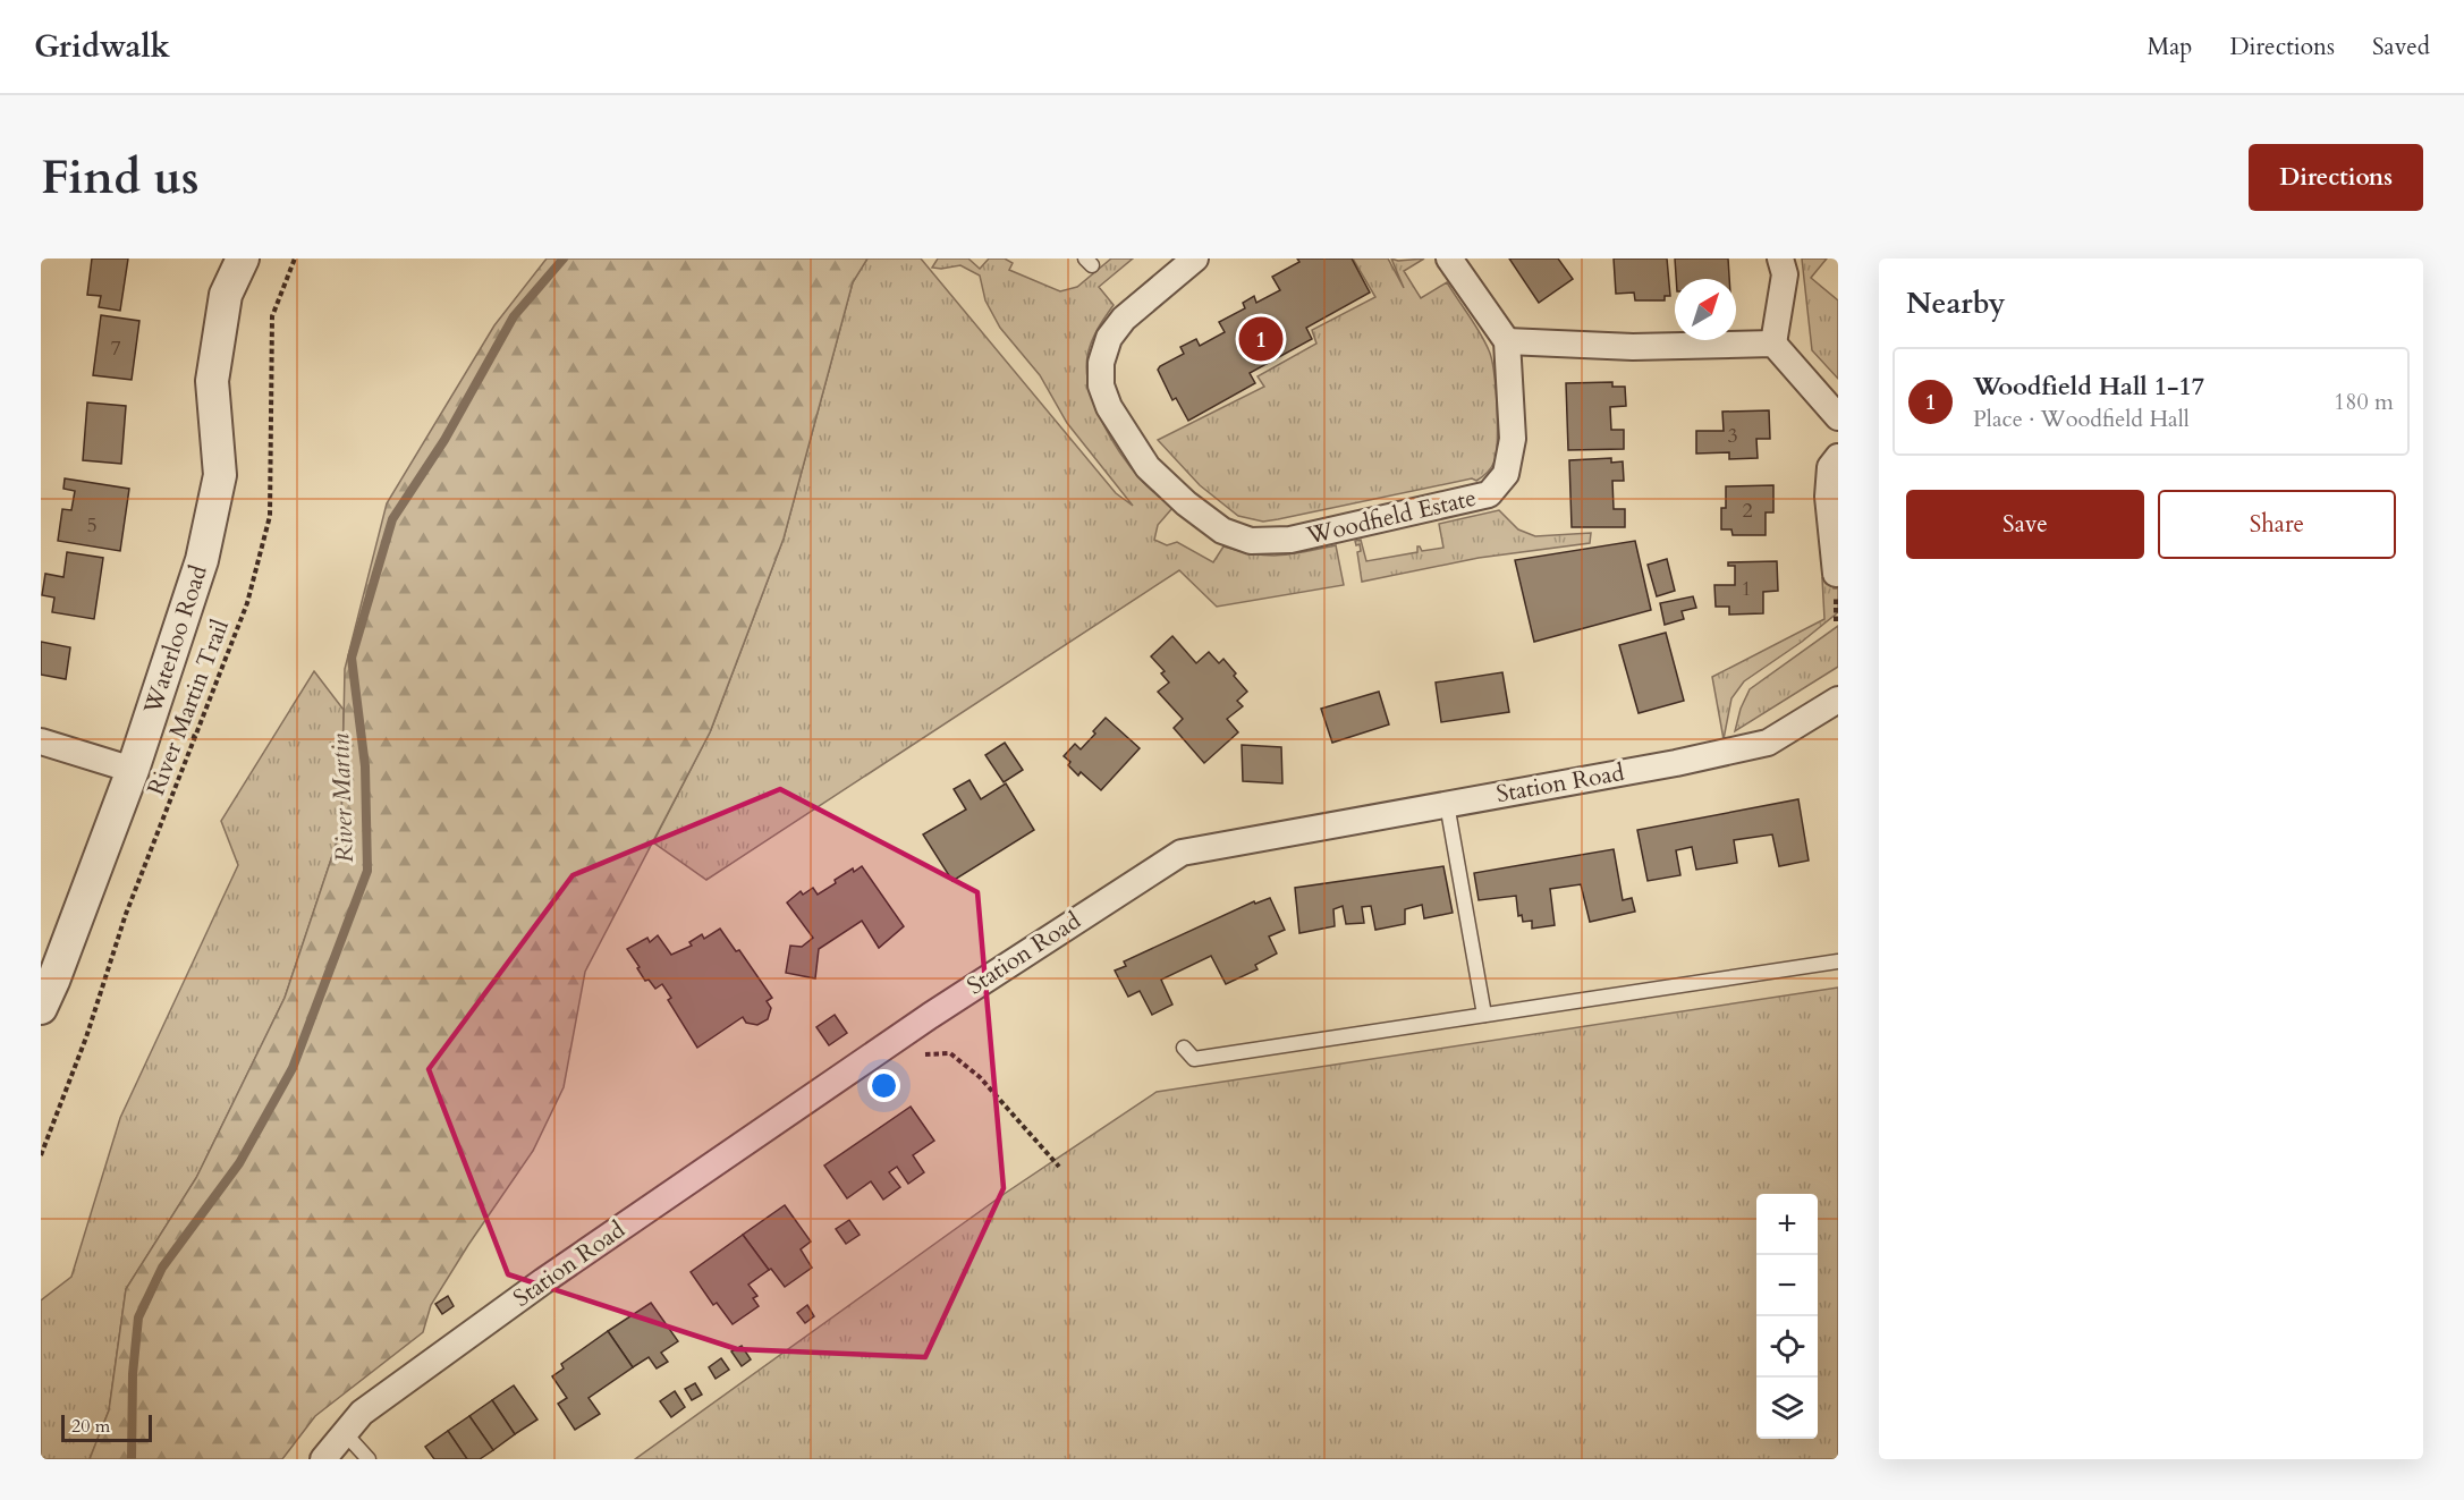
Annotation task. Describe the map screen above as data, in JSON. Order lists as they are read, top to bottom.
{
  "streets": {
    "street": ["Woodfield Estate", "Waterloo Road", "Station Road"],
    "path": ["River Martin Trail"]
  },
  "water": ["River Martin"],
  "house_numbers": [
    "7",
    "3",
    "2",
    "5",
    "1"
  ],
  "scale_bar": "20 m",
  "north": "top right",
  "page": {
    "header": "Gridwalk",
    "nav": ["Map", "Directions", "Saved"],
    "buttons": [
      "Directions",
      ["Save", "Share"]
    ],
    "title": "Find us",
    "heading": "Nearby",
    "pins": "1",
    "list": [
      {
        "mark": "1",
        "name": "Woodfield Hall 1-17",
        "note": "Place · Woodfield Hall",
        "value": "180 m"
      }
    ],
    "map_buttons": ["+", "−"],
    "scale": "20 m"
  }
}
